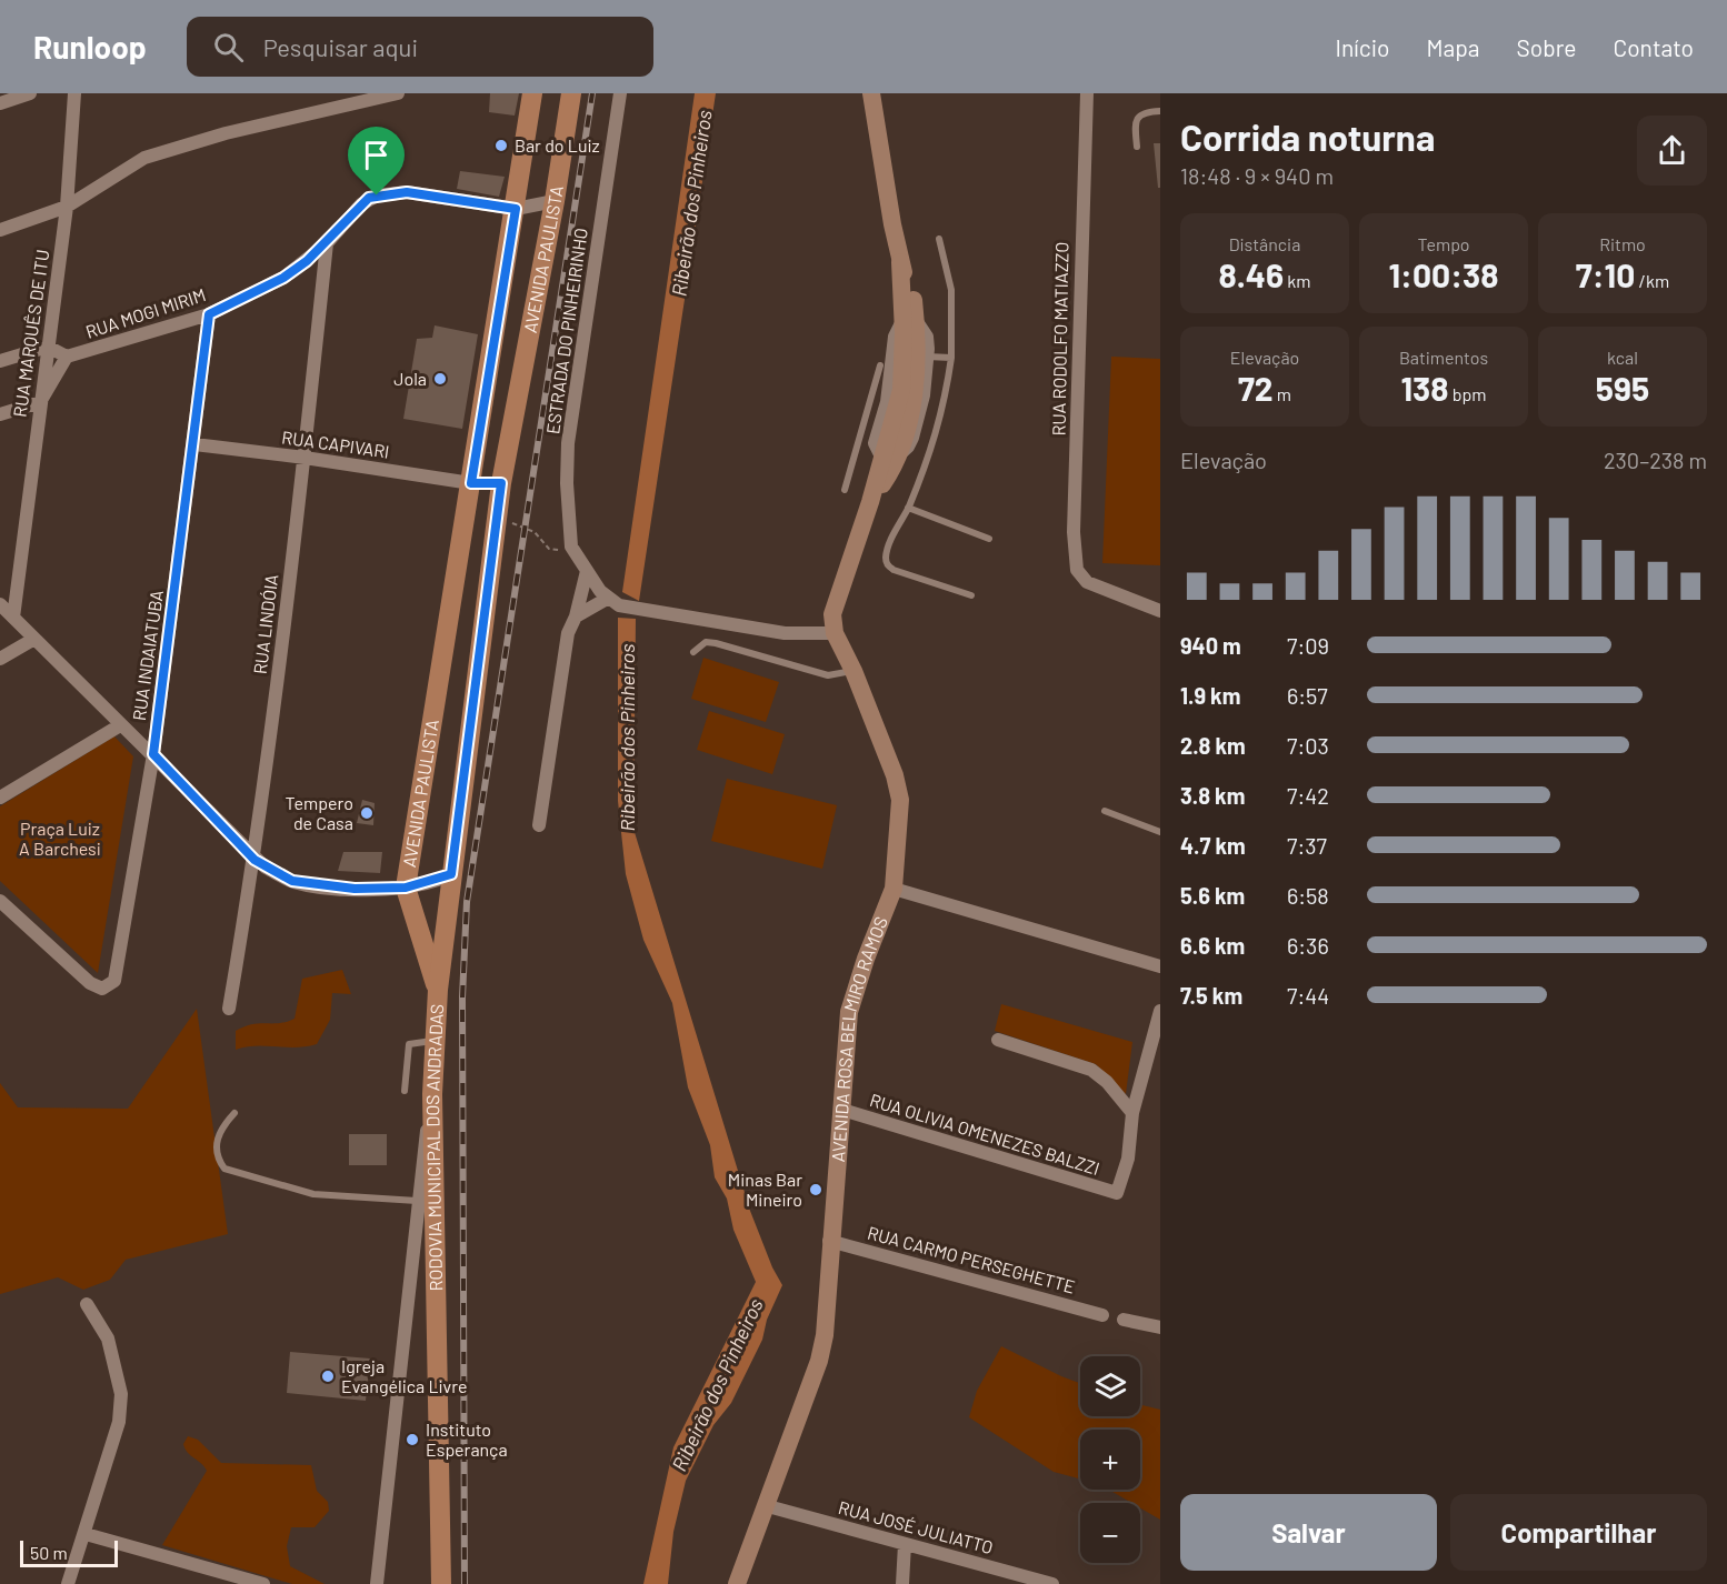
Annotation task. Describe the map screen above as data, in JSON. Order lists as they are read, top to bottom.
{
  "streets": {
    "main road": ["AVENIDA PAULISTA", "AVENIDA ROSA BELMIRO RAMOS", "RODOVIA MUNICIPAL DOS ANDRADAS"],
    "street": [
      "RUA MOGI MIRIM",
      "ESTRADA DO PINHEIRINHO",
      "RUA MARQUÊS DE ITU",
      "RUA RODOLFO MATIAZZO",
      "RUA CAPIVARI",
      "RUA LINDÓIA",
      "RUA INDAIATUBA",
      "RUA OLIVIA OMENEZES BALZZI",
      "RUA CARMO PERSEGHETTE",
      "RUA JOSÉ JULIATTO"
    ]
  },
  "crossings": [
    ["AVENIDA PAULISTA", "RUA MOGI MIRIM"],
    ["AVENIDA PAULISTA", "RUA CAPIVARI"],
    ["AVENIDA PAULISTA", "RODOVIA MUNICIPAL DOS ANDRADAS"],
    ["RUA MOGI MIRIM", "RUA MARQUÊS DE ITU"],
    ["RUA MOGI MIRIM", "RUA LINDÓIA"],
    ["RUA MOGI MIRIM", "RUA INDAIATUBA"],
    ["RUA CAPIVARI", "RUA LINDÓIA"],
    ["RUA CAPIVARI", "RUA INDAIATUBA"],
    ["AVENIDA ROSA BELMIRO RAMOS", "RUA OLIVIA OMENEZES BALZZI"],
    ["AVENIDA ROSA BELMIRO RAMOS", "RUA CARMO PERSEGHETTE"],
    ["AVENIDA ROSA BELMIRO RAMOS", "RUA JOSÉ JULIATTO"]
  ],
  "water": ["Ribeirão dos Pinheiros"],
  "parks": ["Praça Luiz A Barchesi"],
  "places": [
    "Bar do Luiz",
    "Jola",
    "Tempero de Casa",
    "Minas Bar Mineiro",
    "Igreja Evangélica Livre",
    "Instituto Esperança"
  ],
  "scale_bar": "50 m",
  "page": {
    "header": "Runloop",
    "search": "Pesquisar aqui",
    "nav": [
      "Início",
      "Mapa",
      "Sobre",
      "Contato"
    ],
    "heading": ["Corrida noturna", "18:48 · 9 × 940 m"],
    "stats": [
      ["Distância", "8.46 km"],
      ["Tempo", "1:00:38"],
      ["Ritmo", "7:10 /km"],
      ["Elevação", "72 m"],
      ["Batimentos", "138 bpm"],
      ["kcal", "595"]
    ],
    "chart": ["Elevação", "230–238 m"],
    "list": [
      {
        "name": "940 m",
        "note": "7:09"
      },
      {
        "name": "1.9 km",
        "note": "6:57"
      },
      {
        "name": "2.8 km",
        "note": "7:03"
      },
      {
        "name": "3.8 km",
        "note": "7:42"
      },
      {
        "name": "4.7 km",
        "note": "7:37"
      },
      {
        "name": "5.6 km",
        "note": "6:58"
      },
      {
        "name": "6.6 km",
        "note": "6:36"
      },
      {
        "name": "7.5 km",
        "note": "7:44"
      }
    ],
    "map_buttons": ["+", "−"],
    "buttons": ["Salvar", "Compartilhar"],
    "scale": "50 m"
  }
}
